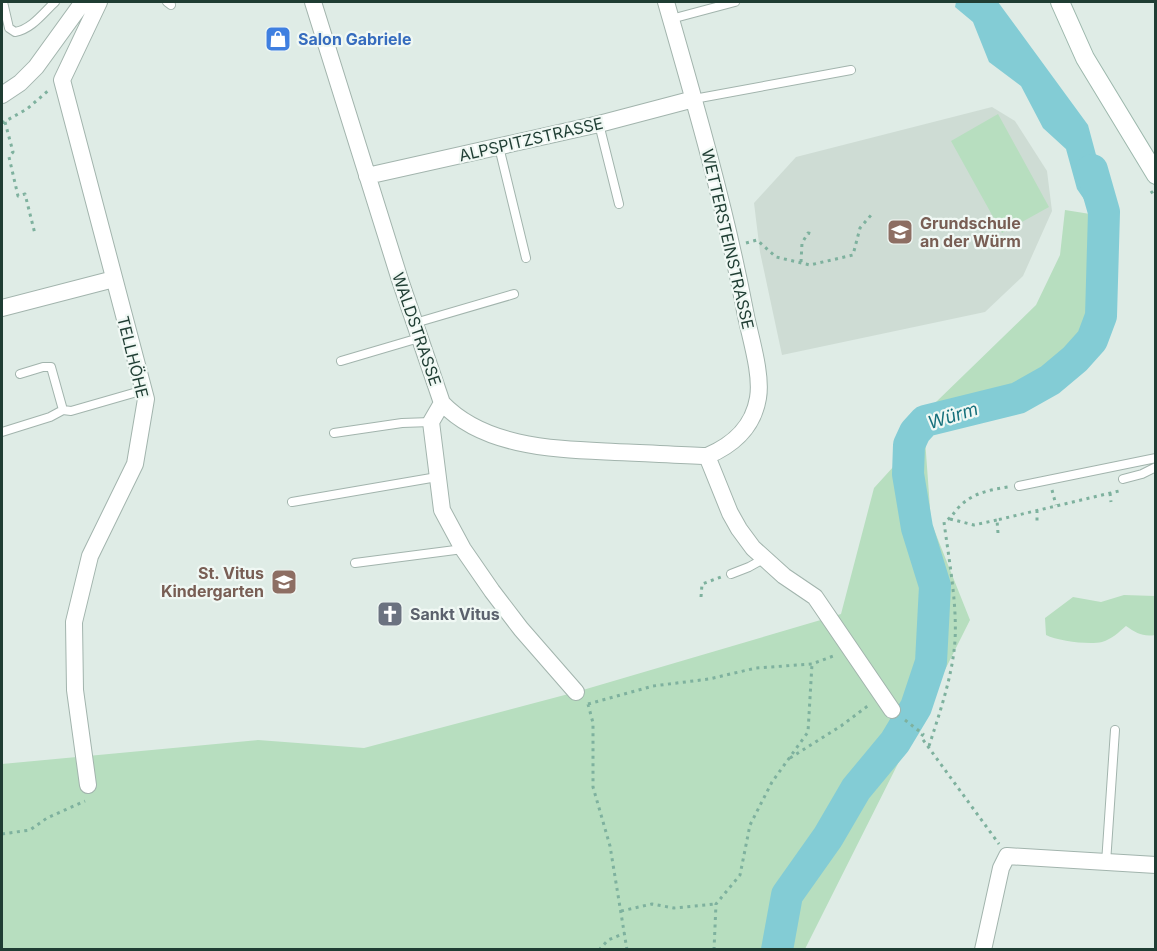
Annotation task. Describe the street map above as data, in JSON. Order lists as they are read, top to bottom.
{
  "streets": {
    "street": [
      "ALPSPITZSTRASSE",
      "WETTERSTEINSTRASSE",
      "WALDSTRASSE",
      "TELLHÖHE"
    ]
  },
  "crossings": [
    ["ALPSPITZSTRASSE", "WETTERSTEINSTRASSE"],
    ["ALPSPITZSTRASSE", "WALDSTRASSE"]
  ],
  "water": ["Würm"],
  "places": {
    "shop": ["Salon Gabriele"],
    "school or university": ["Grundschule an der Würm", "St. Vitus Kindergarten"],
    "church": ["Sankt Vitus"]
  }
}
